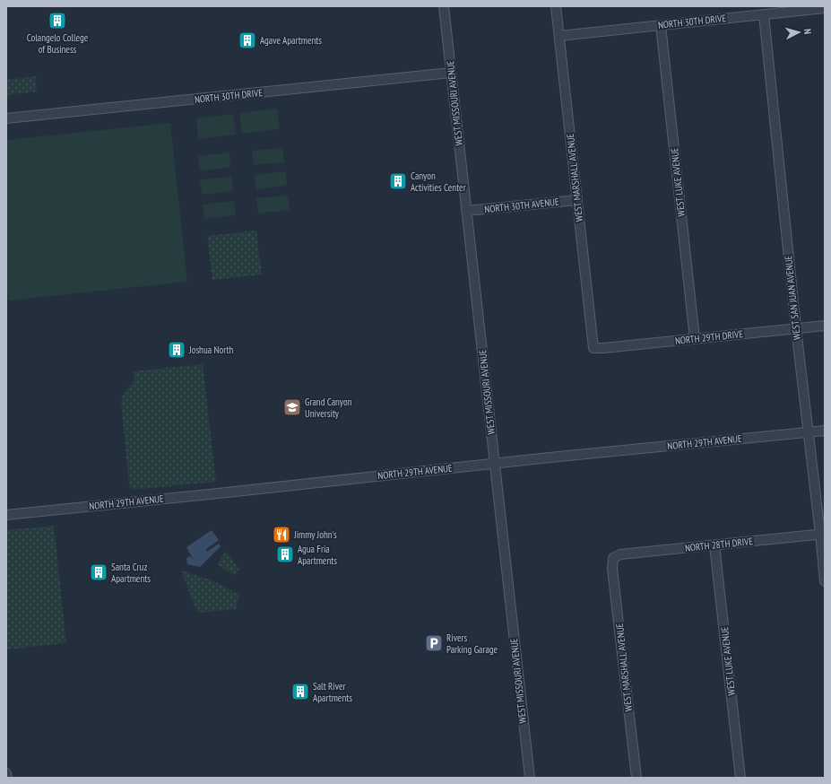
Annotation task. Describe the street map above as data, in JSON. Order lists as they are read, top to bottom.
{
  "streets": {
    "street": [
      "NORTH 30TH DRIVE",
      "WEST MISSOURI AVENUE",
      "WEST MARSHALL AVENUE",
      "WEST LUKE AVENUE",
      "NORTH 30TH AVENUE",
      "WEST SAN JUAN AVENUE",
      "NORTH 29TH DRIVE",
      "NORTH 29TH AVENUE",
      "NORTH 28TH DRIVE"
    ]
  },
  "crossings": [
    ["NORTH 30TH DRIVE", "WEST MISSOURI AVENUE"],
    ["NORTH 30TH DRIVE", "WEST MARSHALL AVENUE"],
    ["NORTH 30TH DRIVE", "WEST LUKE AVENUE"],
    ["NORTH 30TH DRIVE", "WEST SAN JUAN AVENUE"],
    ["WEST MISSOURI AVENUE", "NORTH 30TH AVENUE"],
    ["WEST MISSOURI AVENUE", "NORTH 29TH AVENUE"],
    ["WEST MARSHALL AVENUE", "NORTH 30TH AVENUE"],
    ["WEST MARSHALL AVENUE", "NORTH 29TH DRIVE"],
    ["WEST MARSHALL AVENUE", "NORTH 28TH DRIVE"],
    ["WEST LUKE AVENUE", "NORTH 29TH DRIVE"],
    ["WEST LUKE AVENUE", "NORTH 28TH DRIVE"],
    ["WEST SAN JUAN AVENUE", "NORTH 29TH DRIVE"],
    ["WEST SAN JUAN AVENUE", "NORTH 29TH AVENUE"],
    ["WEST SAN JUAN AVENUE", "NORTH 28TH DRIVE"]
  ],
  "places": {
    "building": [
      "Colangelo College of Business",
      "Agave Apartments",
      "Canyon Activities Center",
      "Joshua North",
      "Agua Fria Apartments",
      "Santa Cruz Apartments",
      "Salt River Apartments"
    ],
    "school or university": ["Grand Canyon University"],
    "restaurant": ["Jimmy John's"],
    "parking": ["Rivers Parking Garage"]
  },
  "north": "right"
}
